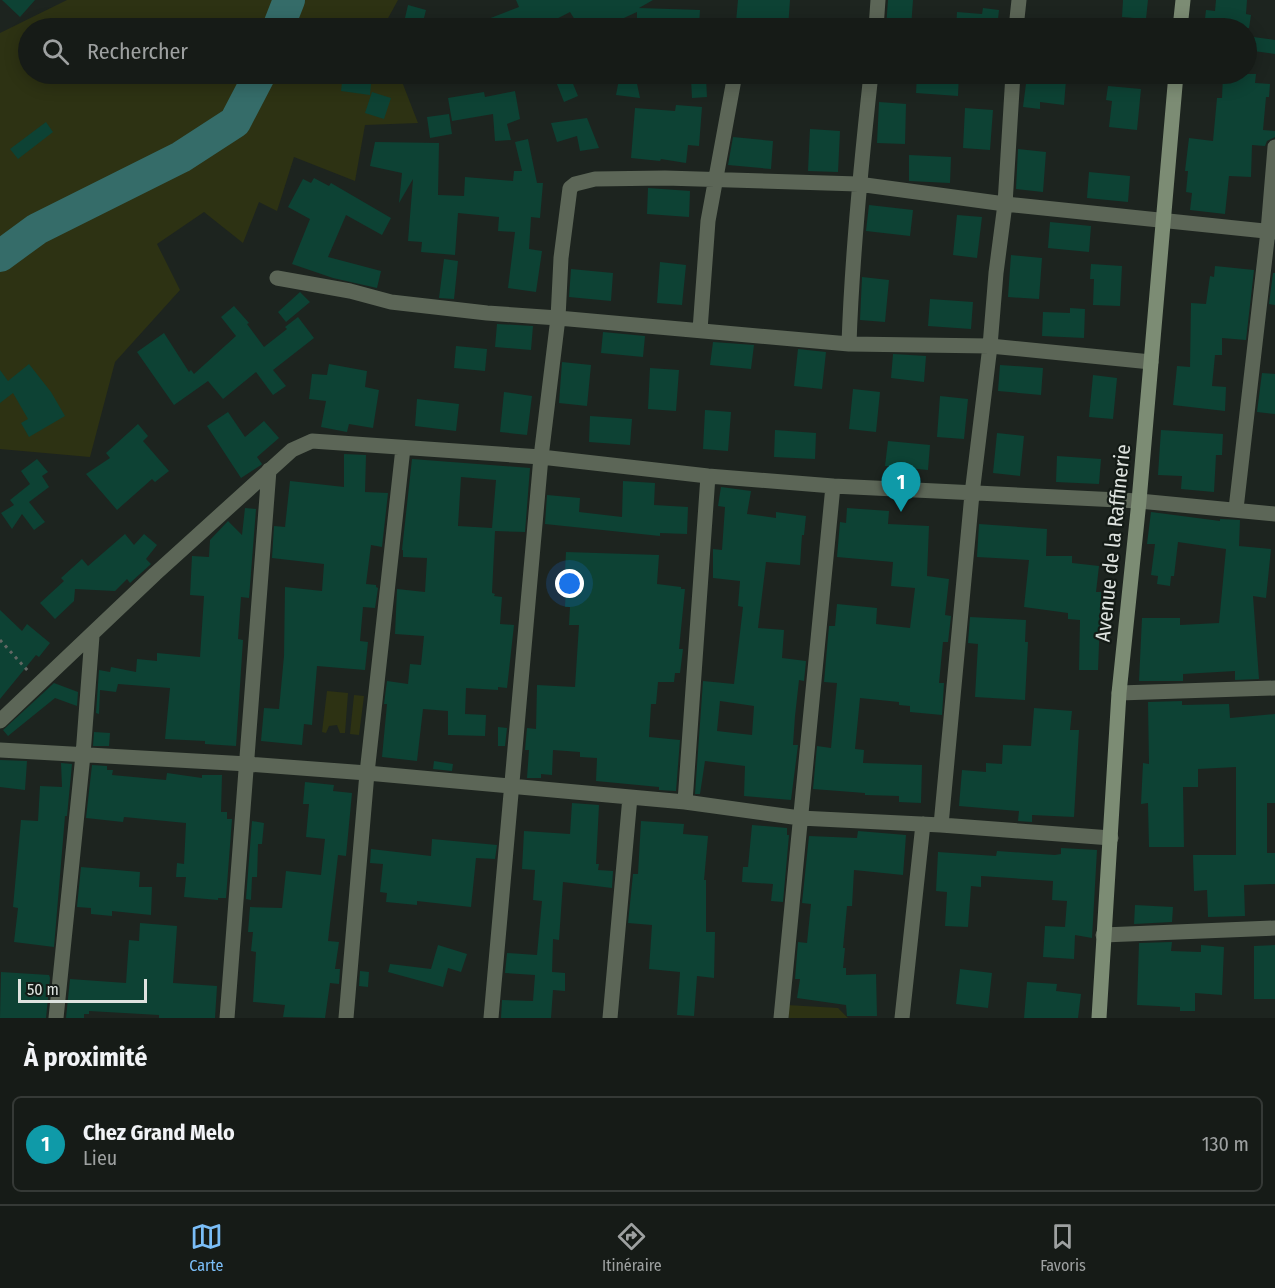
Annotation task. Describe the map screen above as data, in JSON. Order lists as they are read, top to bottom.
{
  "streets": {
    "street": ["Avenue de la Raffinerie"]
  },
  "scale_bar": "50 m",
  "page": {
    "search": "Rechercher",
    "pins": "1",
    "scale": "50 m",
    "heading": "À proximité",
    "list": [
      {
        "mark": "1",
        "name": "Chez Grand Melo",
        "note": "Lieu",
        "value": "130 m"
      }
    ],
    "nav": ["Carte", "Itinéraire", "Favoris"]
  }
}
